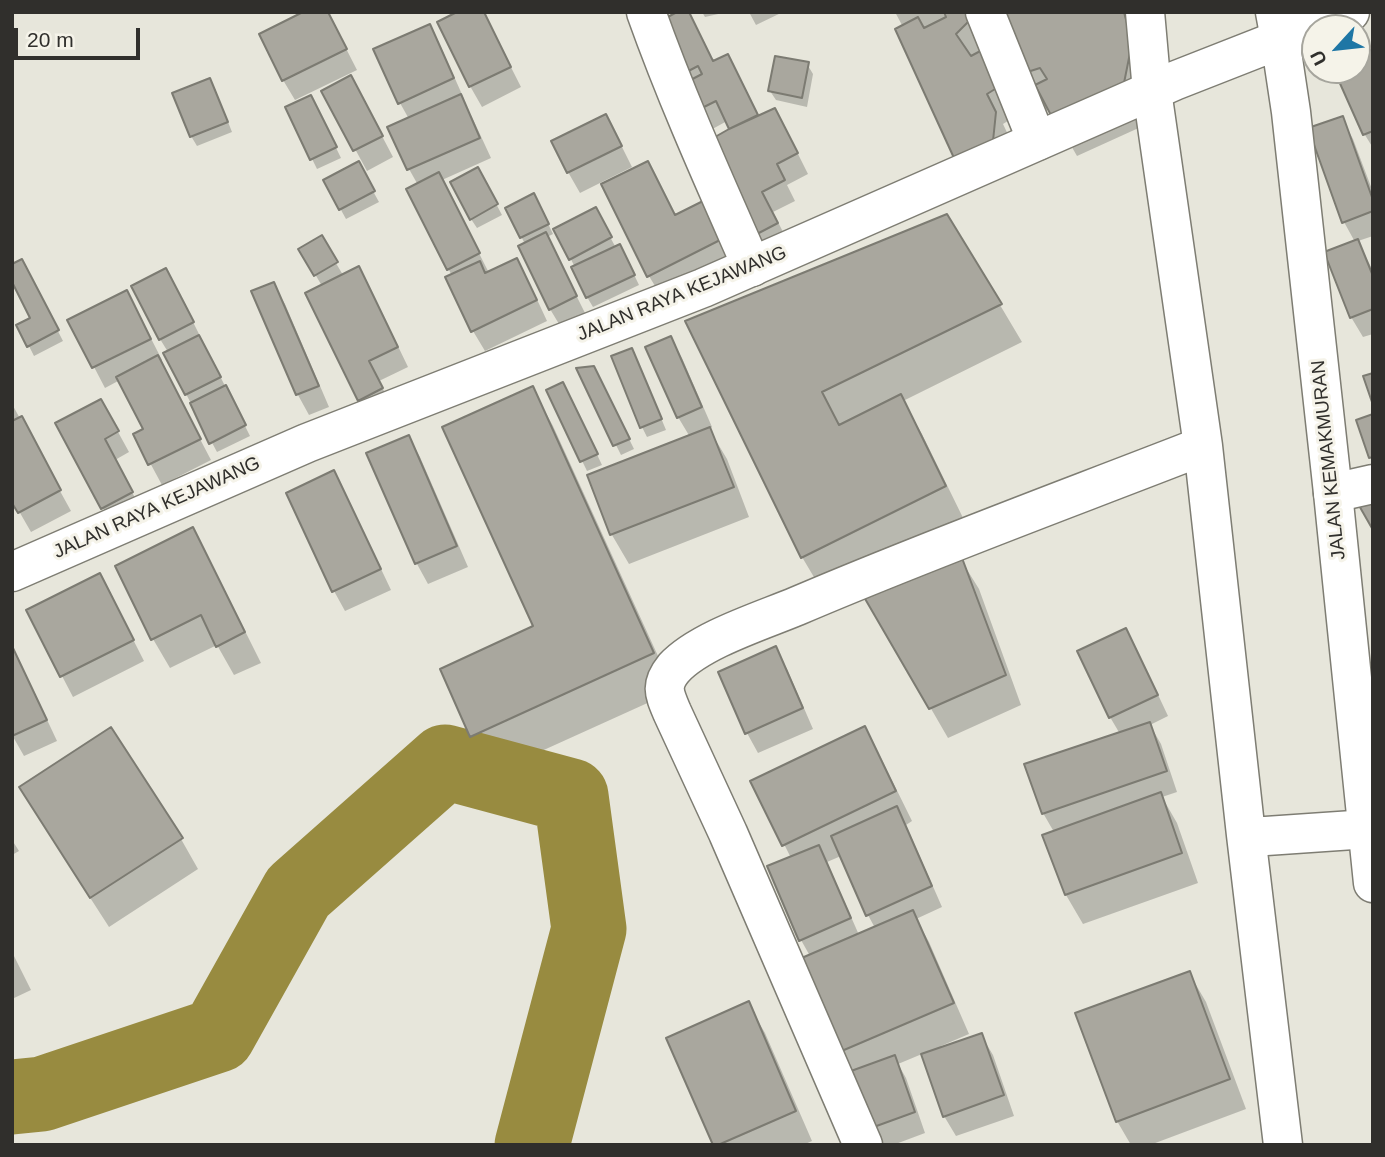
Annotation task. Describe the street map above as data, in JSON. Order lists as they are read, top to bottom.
{
  "streets": {
    "street": ["JALAN RAYA KEJAWANG", "JALAN KEMAKMURAN"]
  },
  "crossings": [
    ["JALAN RAYA KEJAWANG", "JALAN KEMAKMURAN"]
  ],
  "scale_bar": "20 m",
  "north": "bottom left"
}
